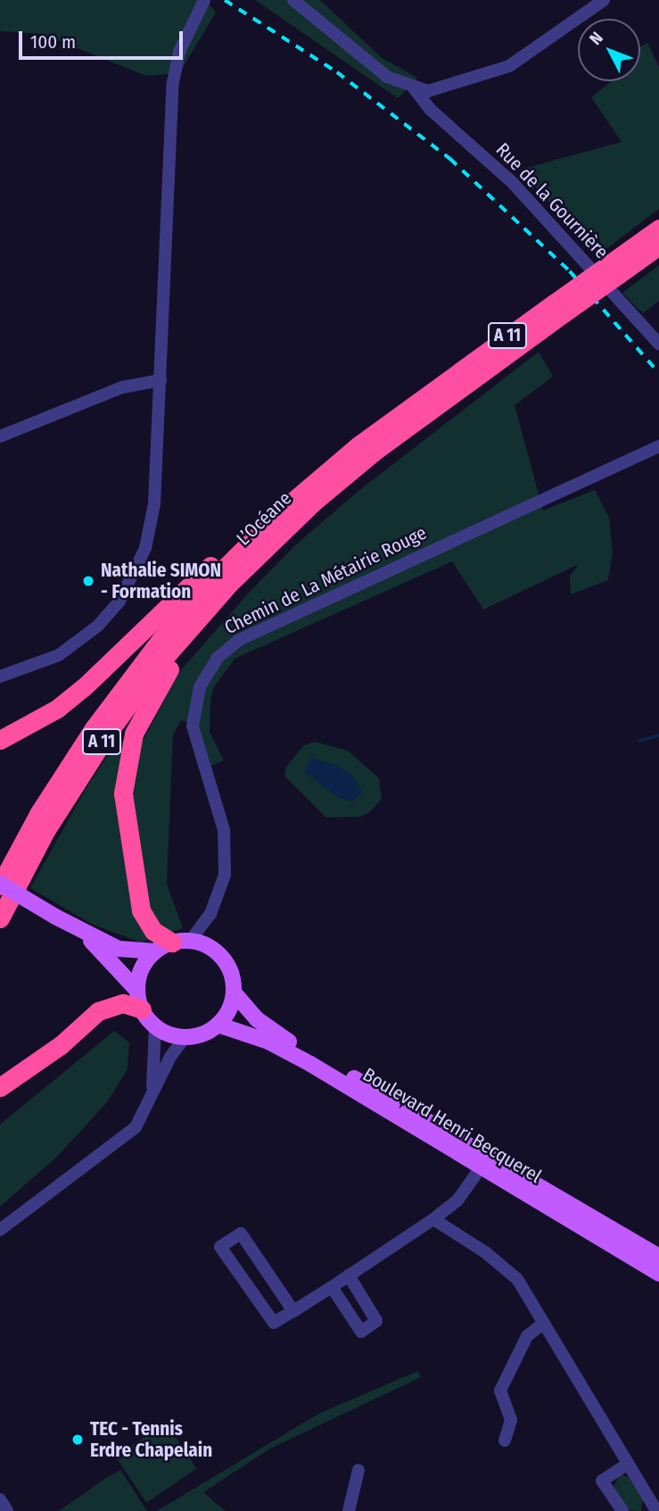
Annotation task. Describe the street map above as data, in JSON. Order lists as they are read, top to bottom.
{
  "streets": {
    "highway": ["A 11", "L’Océane"],
    "main road": ["Boulevard Henri Becquerel"],
    "street": ["Rue de la Gournière", "Chemin de La Métairie Rouge"]
  },
  "crossings": [
    ["Chemin de La Métairie Rouge", "Boulevard Henri Becquerel"]
  ],
  "places": ["Nathalie SIMON - Formation", "TEC - Tennis Erdre Chapelain"],
  "scale_bar": "100 m",
  "north": "top left"
}
